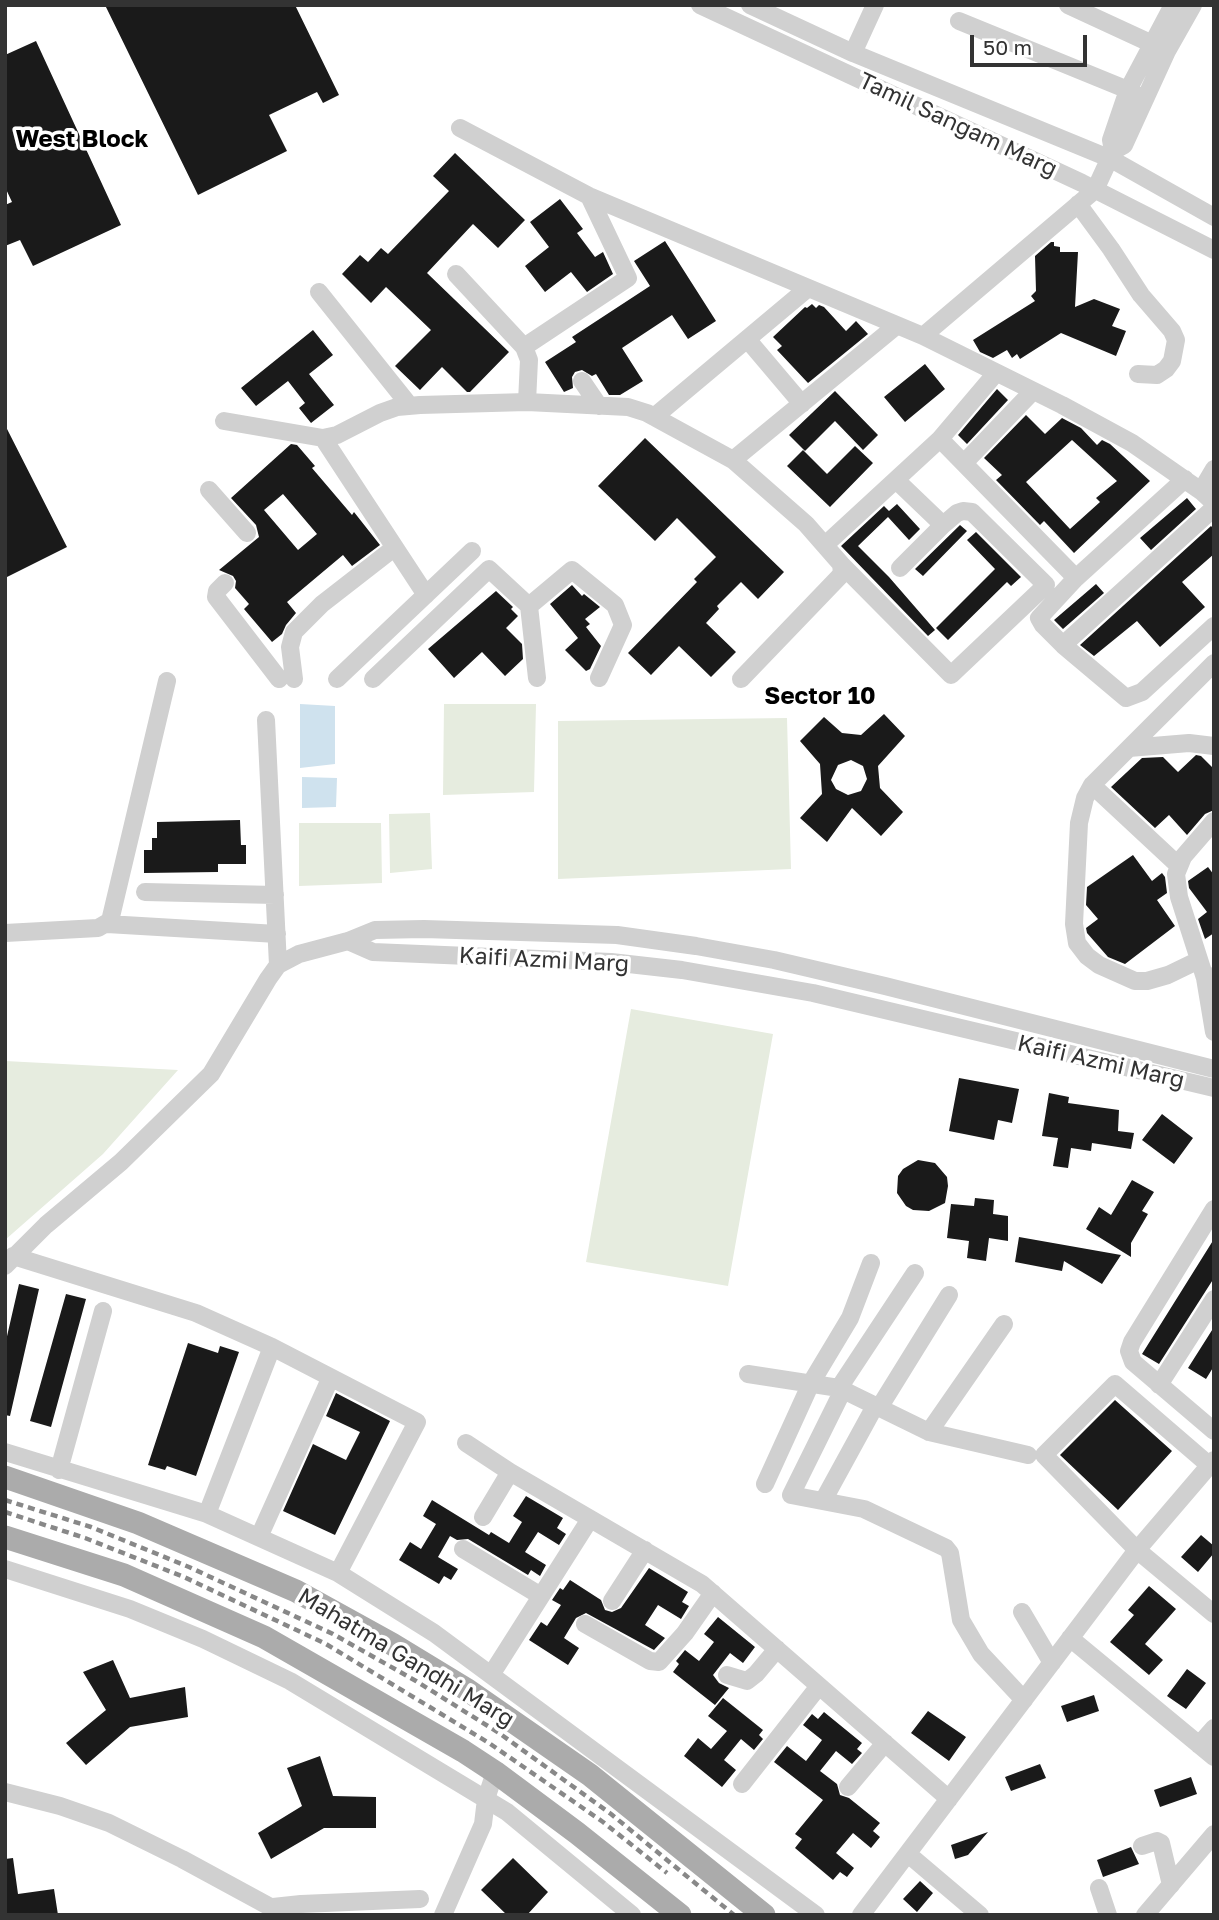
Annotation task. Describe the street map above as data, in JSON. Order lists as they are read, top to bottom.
{
  "streets": {
    "main road": ["Mahatma Gandhi Marg"],
    "street": ["Tamil Sangam Marg", "Kaifi Azmi Marg"]
  },
  "districts": ["West Block", "Sector 10"],
  "scale_bar": "50 m"
}
